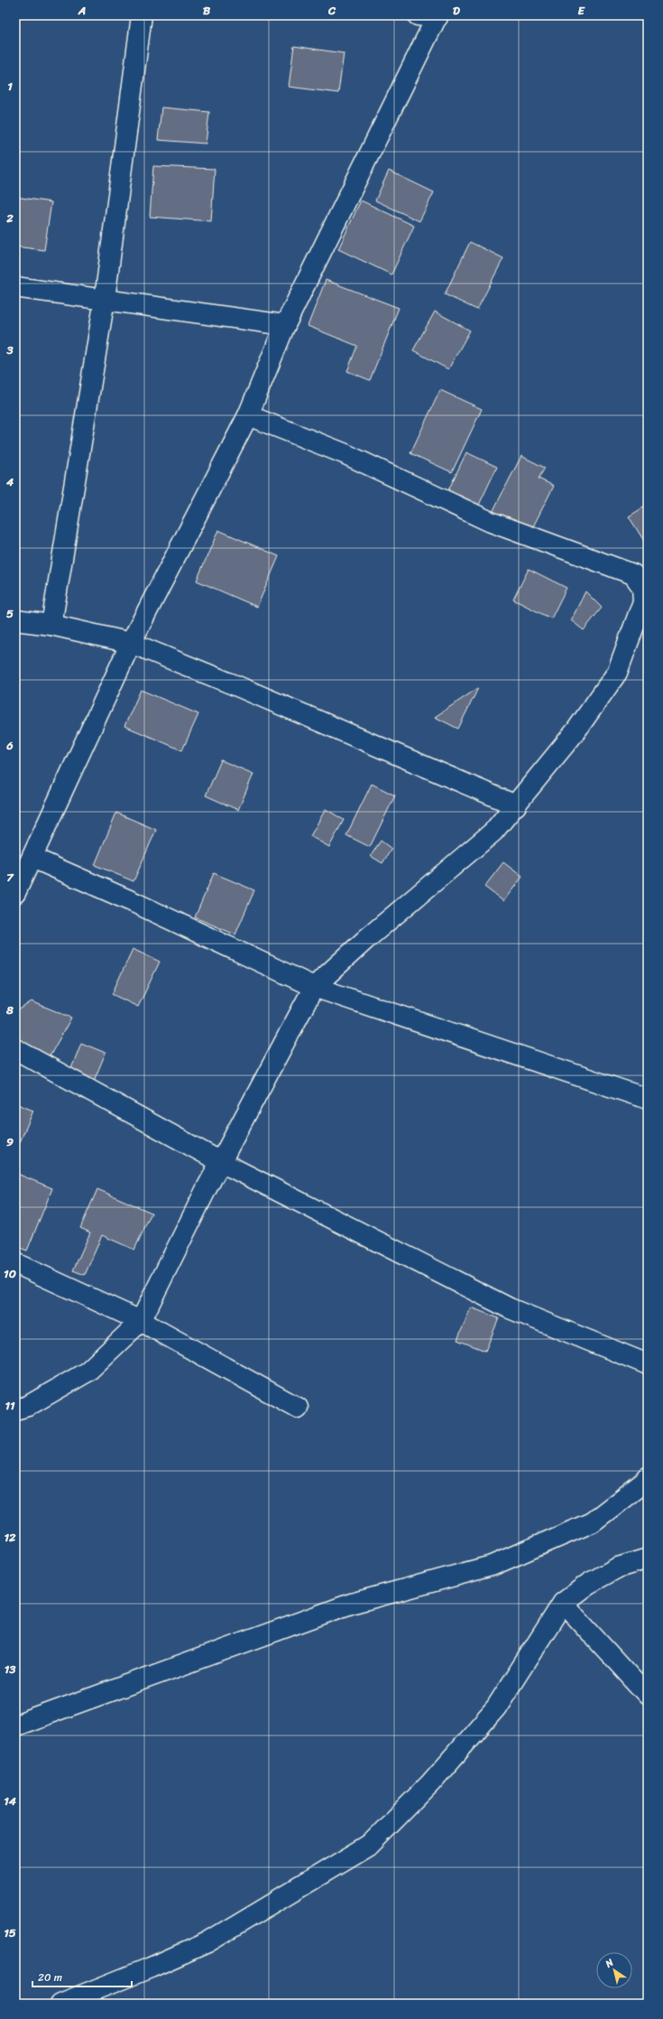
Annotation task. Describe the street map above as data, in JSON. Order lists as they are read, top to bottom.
{
  "scale_bar": "20 m",
  "north": "top left",
  "grid": {
    "columns": [
      "A",
      "B",
      "C",
      "D",
      "E"
    ],
    "rows": [
      "1",
      "2",
      "3",
      "4",
      "5",
      "6",
      "7",
      "8",
      "9",
      "10",
      "11",
      "12",
      "13",
      "14",
      "15"
    ]
  }
}
